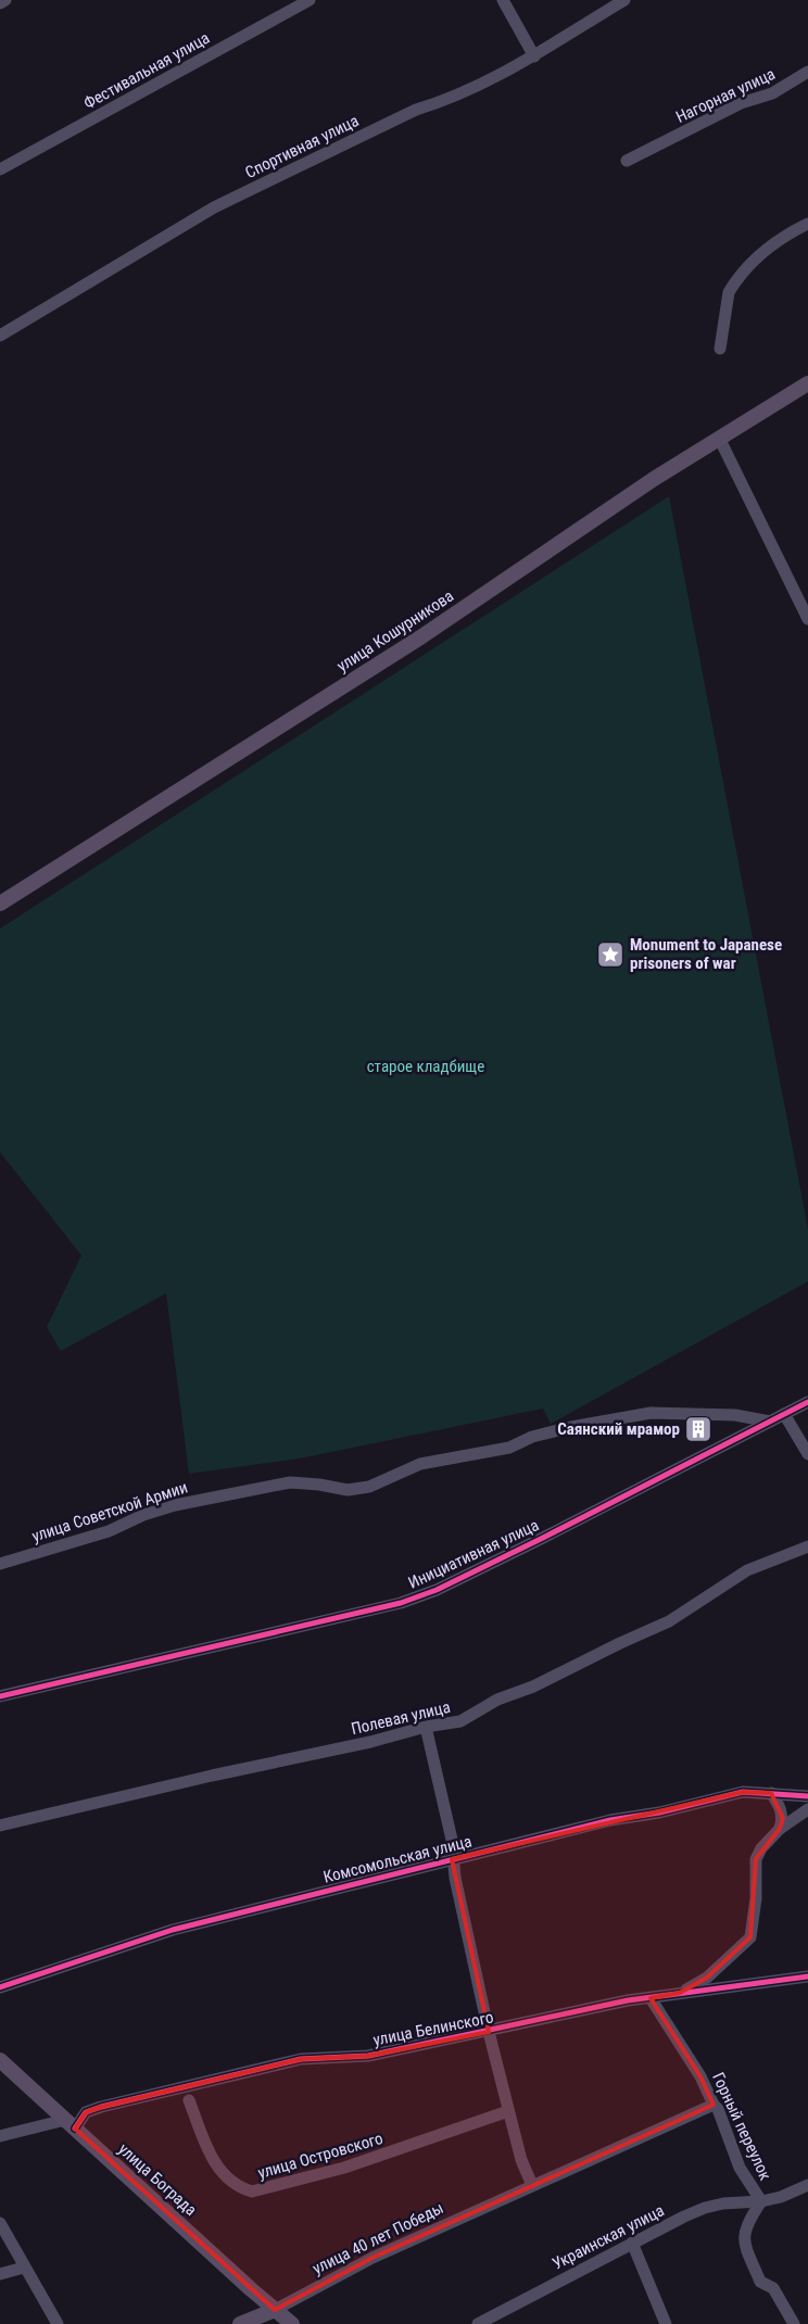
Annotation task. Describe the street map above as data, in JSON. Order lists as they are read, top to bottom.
{
  "streets": {
    "main road": ["улица Кошурникова", "улица Бограда", "улица 40 лет Победы"],
    "street": [
      "Фестивальная улица",
      "Нагорная улица",
      "Спортивная улица",
      "улица Советской Армии",
      "Инициативная улица",
      "Полевая улица",
      "Комсомольская улица",
      "улица Белинского",
      "Горный переулок",
      "улица Островского",
      "Украинская улица"
    ]
  },
  "crossings": [
    ["улица Советской Армии", "Инициативная улица"],
    ["Полевая улица", "Комсомольская улица"],
    ["Комсомольская улица", "улица Белинского"],
    ["улица Белинского", "Горный переулок"],
    ["улица Белинского", "улица Островского"],
    ["улица Белинского", "улица Бограда"],
    ["Горный переулок", "Украинская улица"],
    ["Горный переулок", "улица 40 лет Победы"],
    ["улица Бограда", "улица 40 лет Победы"]
  ],
  "parks": ["старое кладбище"],
  "places": {
    "place": ["Monument to Japanese prisoners of war"],
    "building": ["Саянский мрамор"]
  }
}
